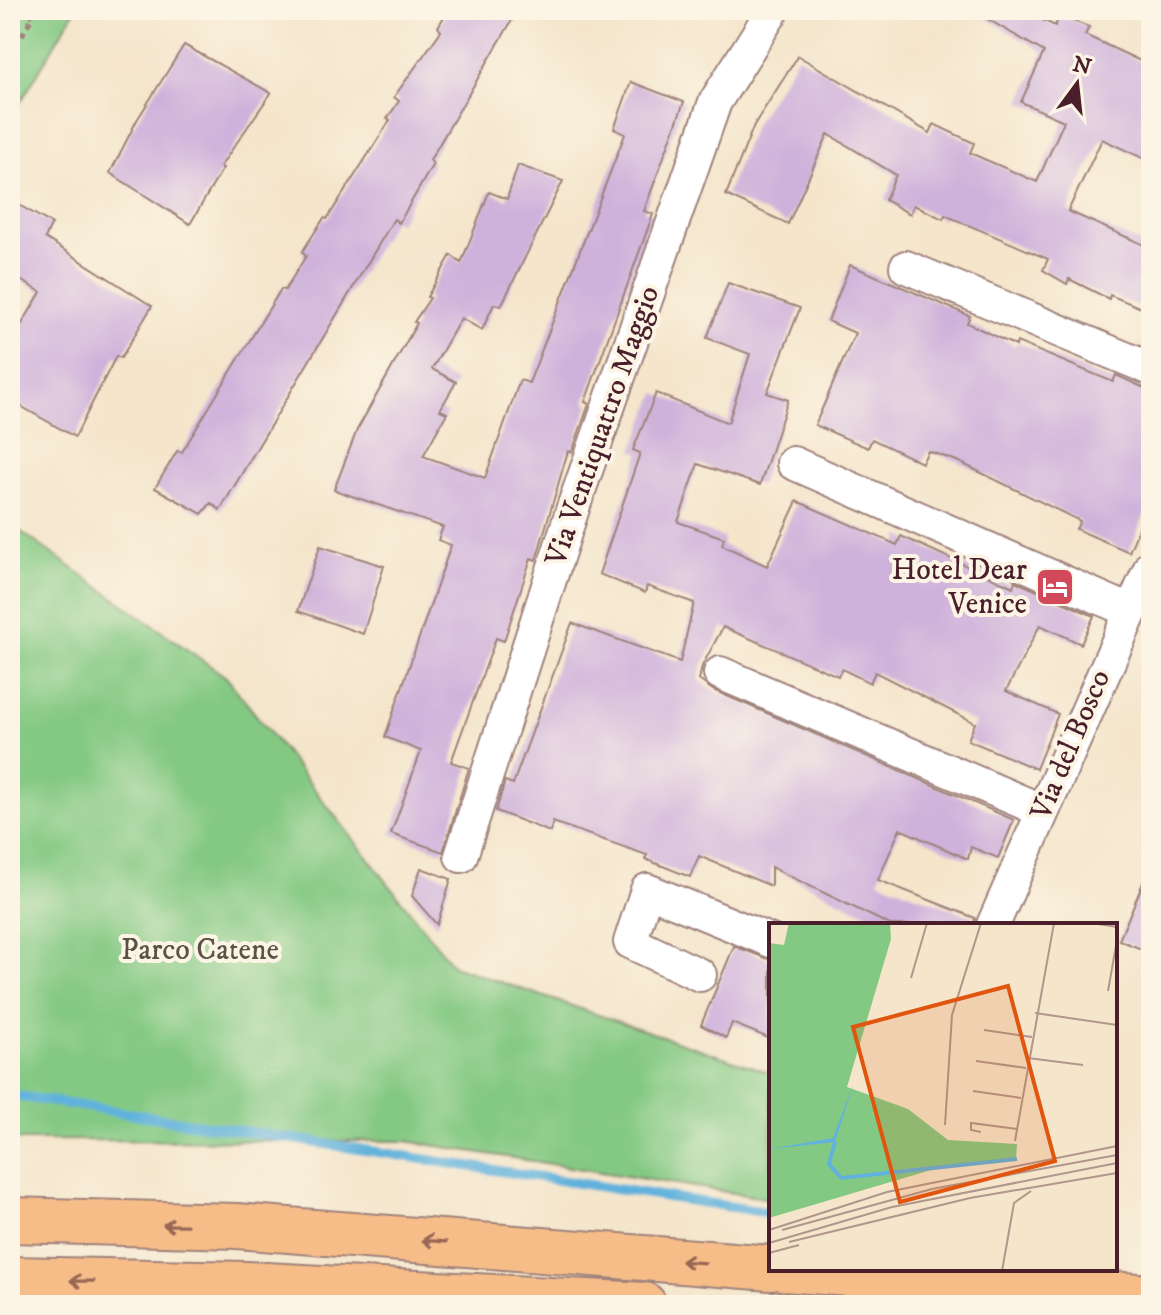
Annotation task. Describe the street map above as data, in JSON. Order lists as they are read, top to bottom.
{
  "streets": {
    "street": ["Via Ventiquattro Maggio", "Via del Bosco"]
  },
  "parks": ["Parco Catene"],
  "places": {
    "hotel": ["Hotel Dear Venice"]
  },
  "north": "top"
}
